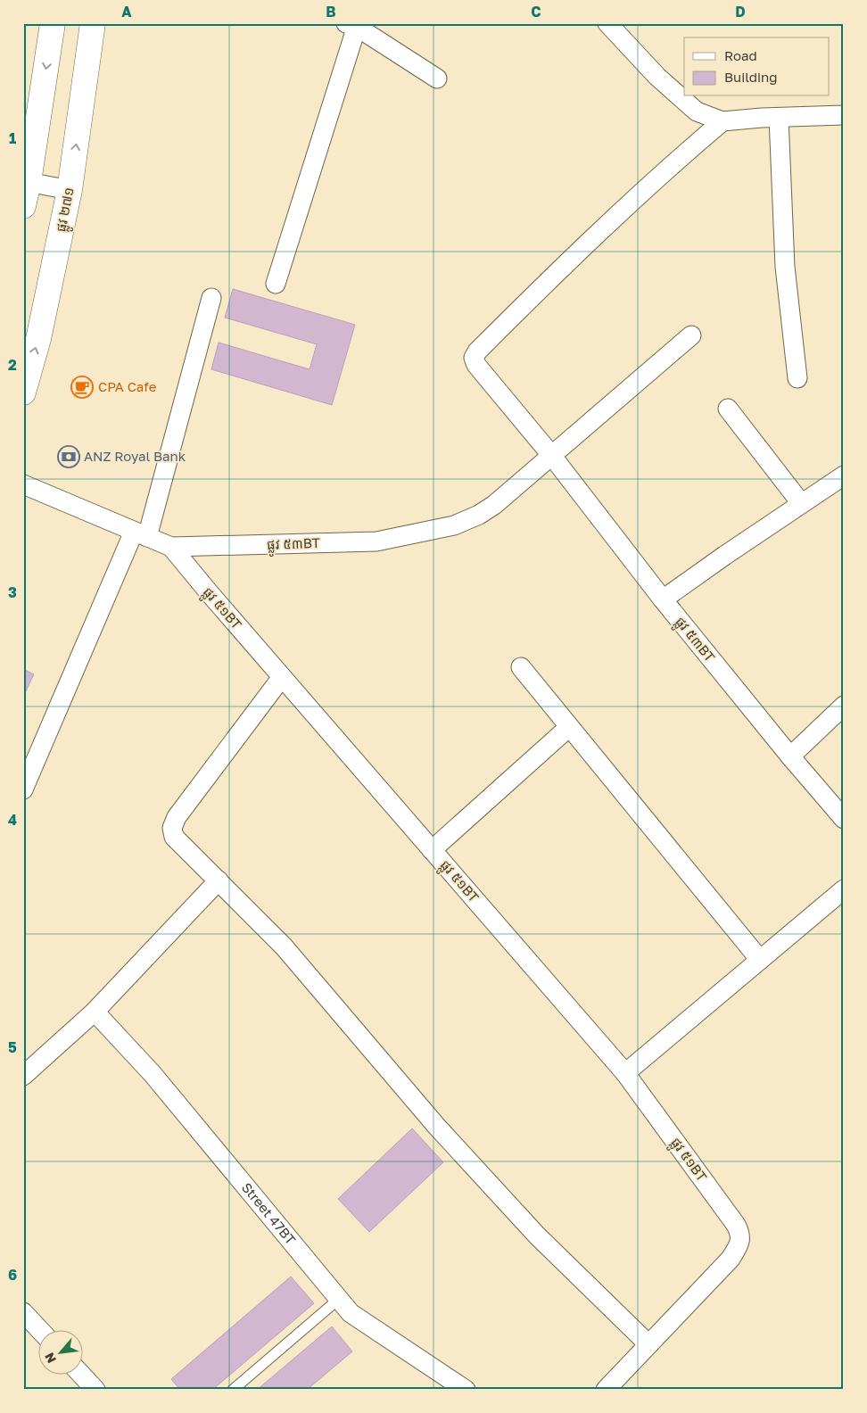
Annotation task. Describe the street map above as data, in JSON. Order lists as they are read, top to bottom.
{
  "streets": {
    "main road": ["ផ្លូវ ២៧១"],
    "street": ["ផ្លូវ ៥៣BT", "ផ្លូវ ៥១BT", "Street 47BT"]
  },
  "crossings": [
    ["ផ្លូវ ៥៣BT", "ផ្លូវ ៥១BT"]
  ],
  "places": {
    "cafe": ["CPA Cafe"],
    "bank": ["ANZ Royal Bank"]
  },
  "legend": ["Road", "Building"],
  "north": "bottom left",
  "grid": {
    "columns": [
      "A",
      "B",
      "C",
      "D"
    ],
    "rows": [
      "1",
      "2",
      "3",
      "4",
      "5",
      "6"
    ]
  }
}
